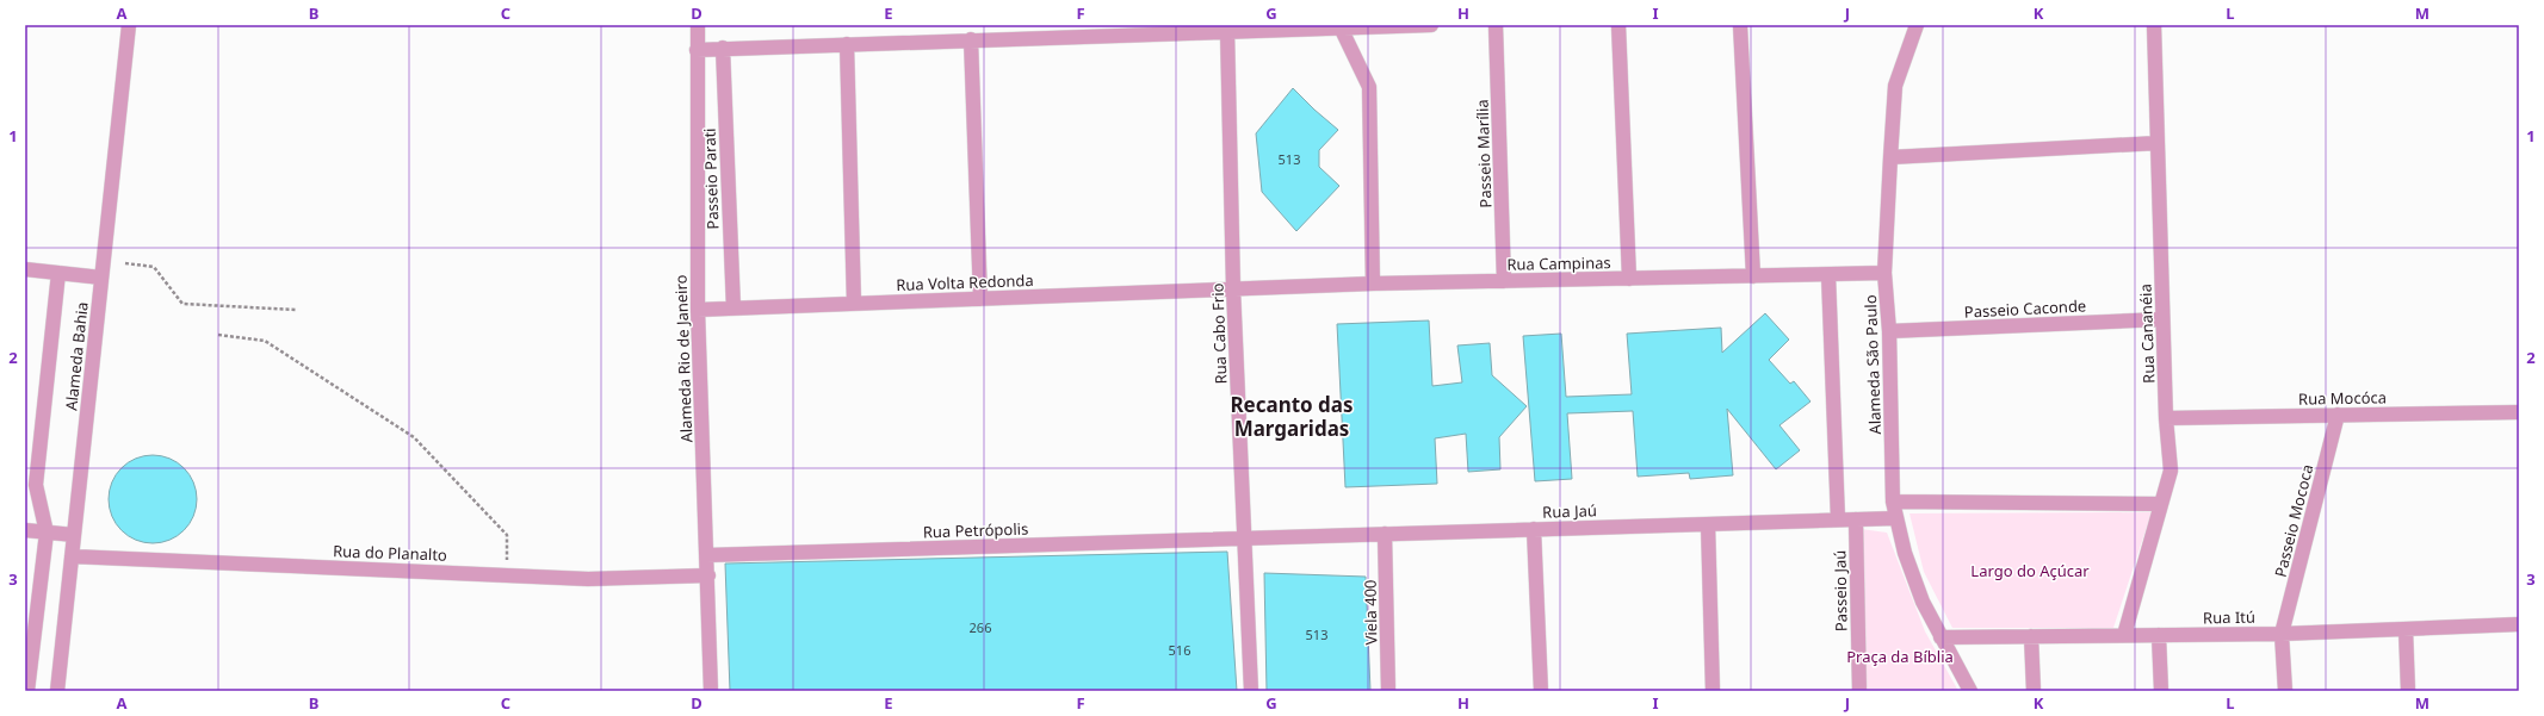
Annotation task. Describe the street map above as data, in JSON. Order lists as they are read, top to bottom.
{
  "streets": {
    "street": [
      "Passeio Marília",
      "Passeio Parati",
      "Rua Campinas",
      "Rua Volta Redonda",
      "Passeio Caconde",
      "Rua Cabo Frio",
      "Rua Cananéia",
      "Alameda Bahia",
      "Alameda Rio de Janeiro",
      "Alameda São Paulo",
      "Rua Mocóca",
      "Rua Jaú",
      "Passeio Mococa",
      "Rua Petrópolis",
      "Rua do Planalto",
      "Passeio Jaú",
      "Viela 400",
      "Rua Itú"
    ]
  },
  "crossings": [
    ["Passeio Marília", "Rua Campinas"],
    ["Passeio Parati", "Rua Volta Redonda"],
    ["Rua Campinas", "Rua Volta Redonda"],
    ["Rua Campinas", "Rua Cabo Frio"],
    ["Rua Campinas", "Alameda São Paulo"],
    ["Rua Volta Redonda", "Rua Cabo Frio"],
    ["Rua Volta Redonda", "Alameda Rio de Janeiro"],
    ["Passeio Caconde", "Rua Cananéia"],
    ["Passeio Caconde", "Alameda São Paulo"],
    ["Rua Cabo Frio", "Rua Jaú"],
    ["Rua Cabo Frio", "Rua Petrópolis"],
    ["Rua Cananéia", "Rua Mocóca"],
    ["Rua Cananéia", "Rua Itú"],
    ["Alameda Bahia", "Rua do Planalto"],
    ["Alameda Rio de Janeiro", "Rua Petrópolis"],
    ["Alameda Rio de Janeiro", "Rua do Planalto"],
    ["Alameda São Paulo", "Rua Jaú"],
    ["Alameda São Paulo", "Rua Itú"],
    ["Rua Mocóca", "Passeio Mococa"],
    ["Rua Jaú", "Rua Petrópolis"],
    ["Rua Jaú", "Passeio Jaú"],
    ["Rua Jaú", "Viela 400"],
    ["Passeio Mococa", "Rua Itú"]
  ],
  "districts": ["Recanto das Margaridas"],
  "parks": ["Largo do Açúcar", "Praça da Bíblia"],
  "house_numbers": [
    "513",
    "266",
    "513",
    "516"
  ],
  "grid": {
    "columns": [
      "A",
      "B",
      "C",
      "D",
      "E",
      "F",
      "G",
      "H",
      "I",
      "J",
      "K",
      "L",
      "M"
    ],
    "rows": ["1", "2", "3"]
  }
}
